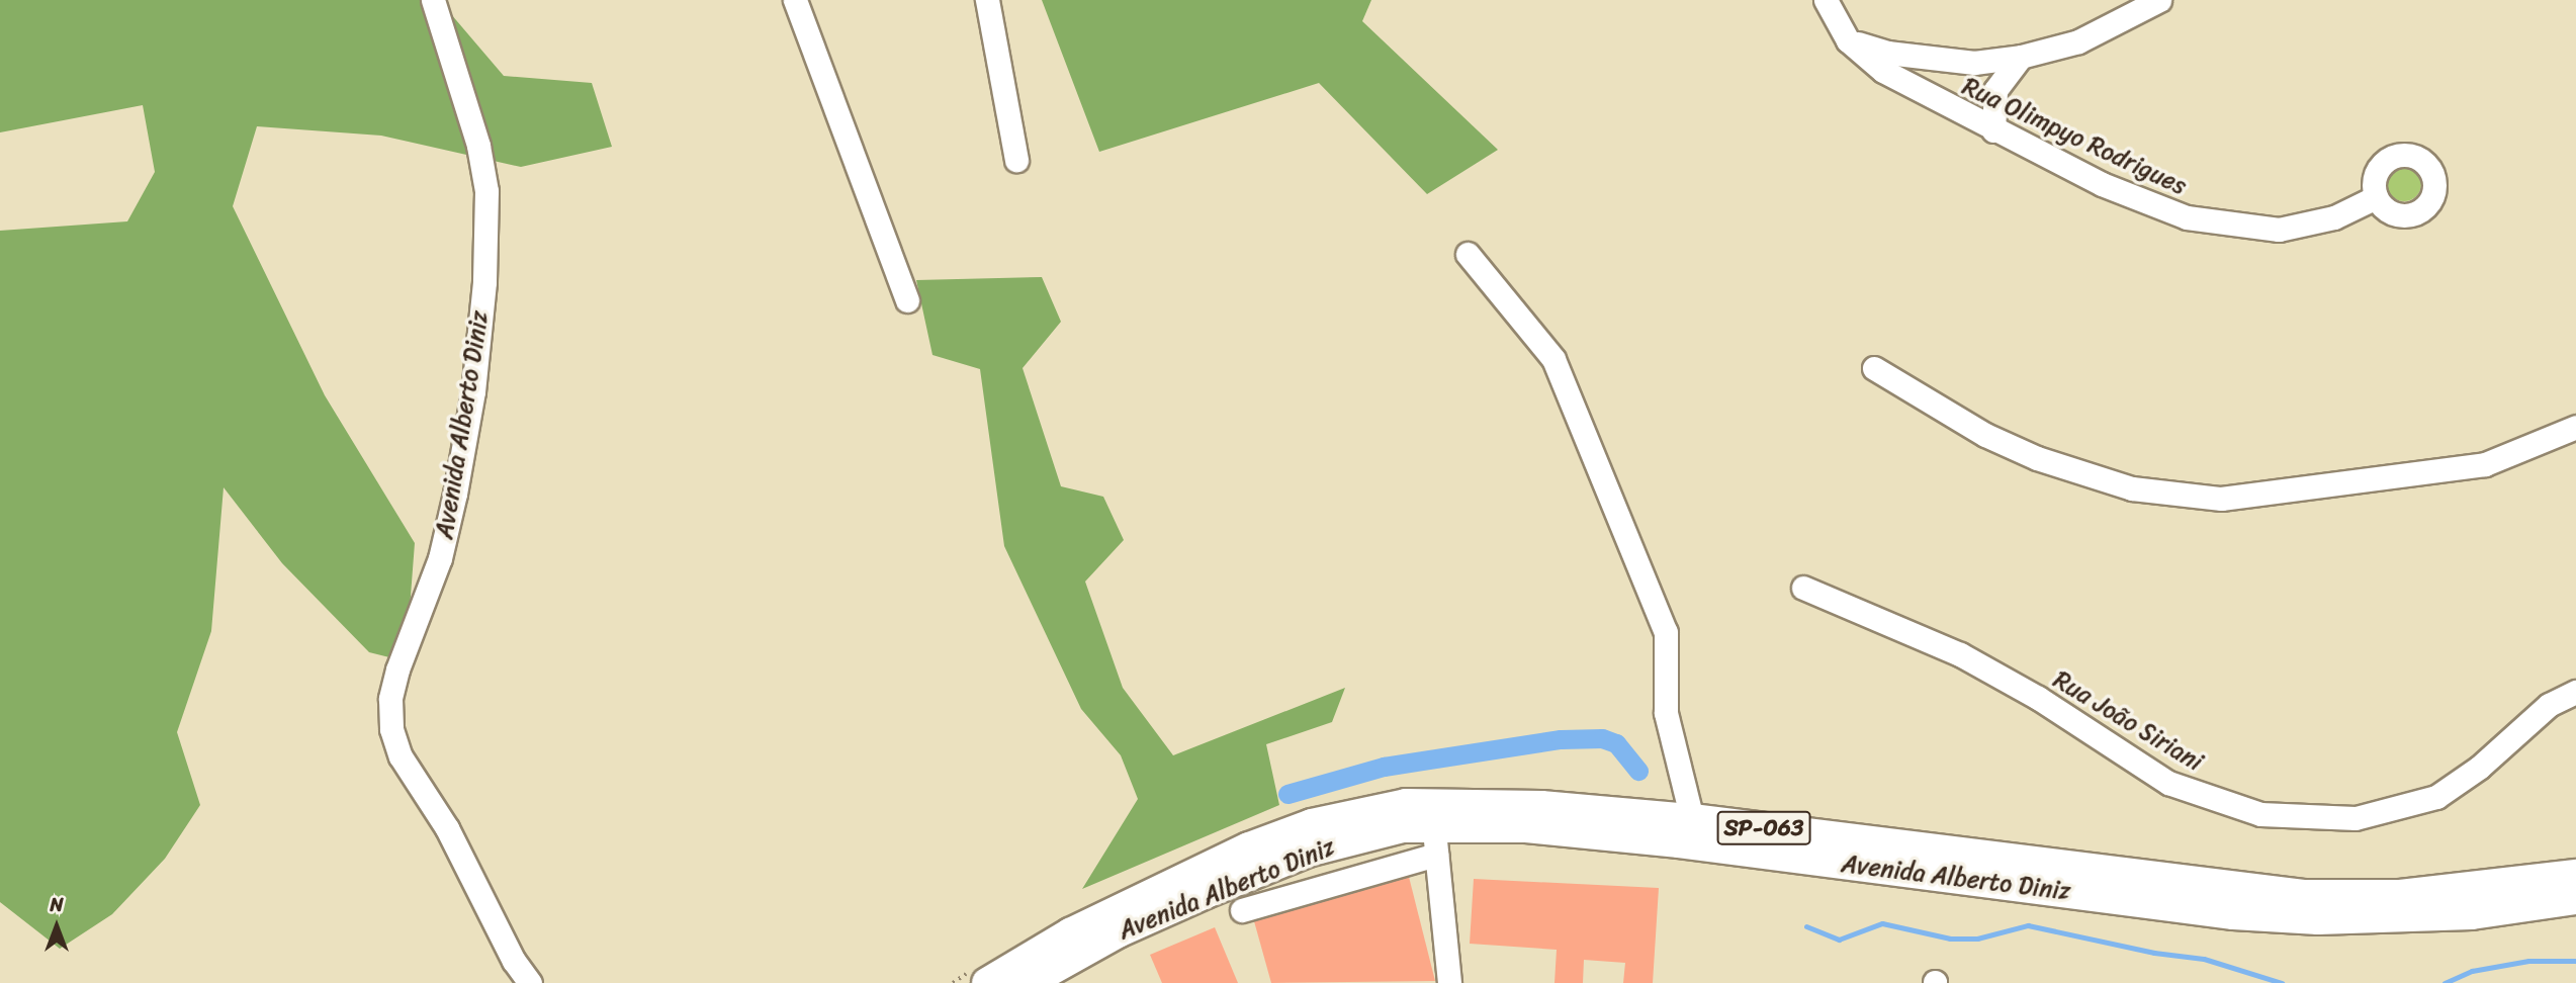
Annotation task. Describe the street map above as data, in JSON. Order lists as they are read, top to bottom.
{
  "streets": {
    "main road": ["Avenida Alberto Diniz", "SP-063"],
    "street": ["Rua Olimpyo Rodrigues", "Rua João Siriani"]
  },
  "north": "top"
}
